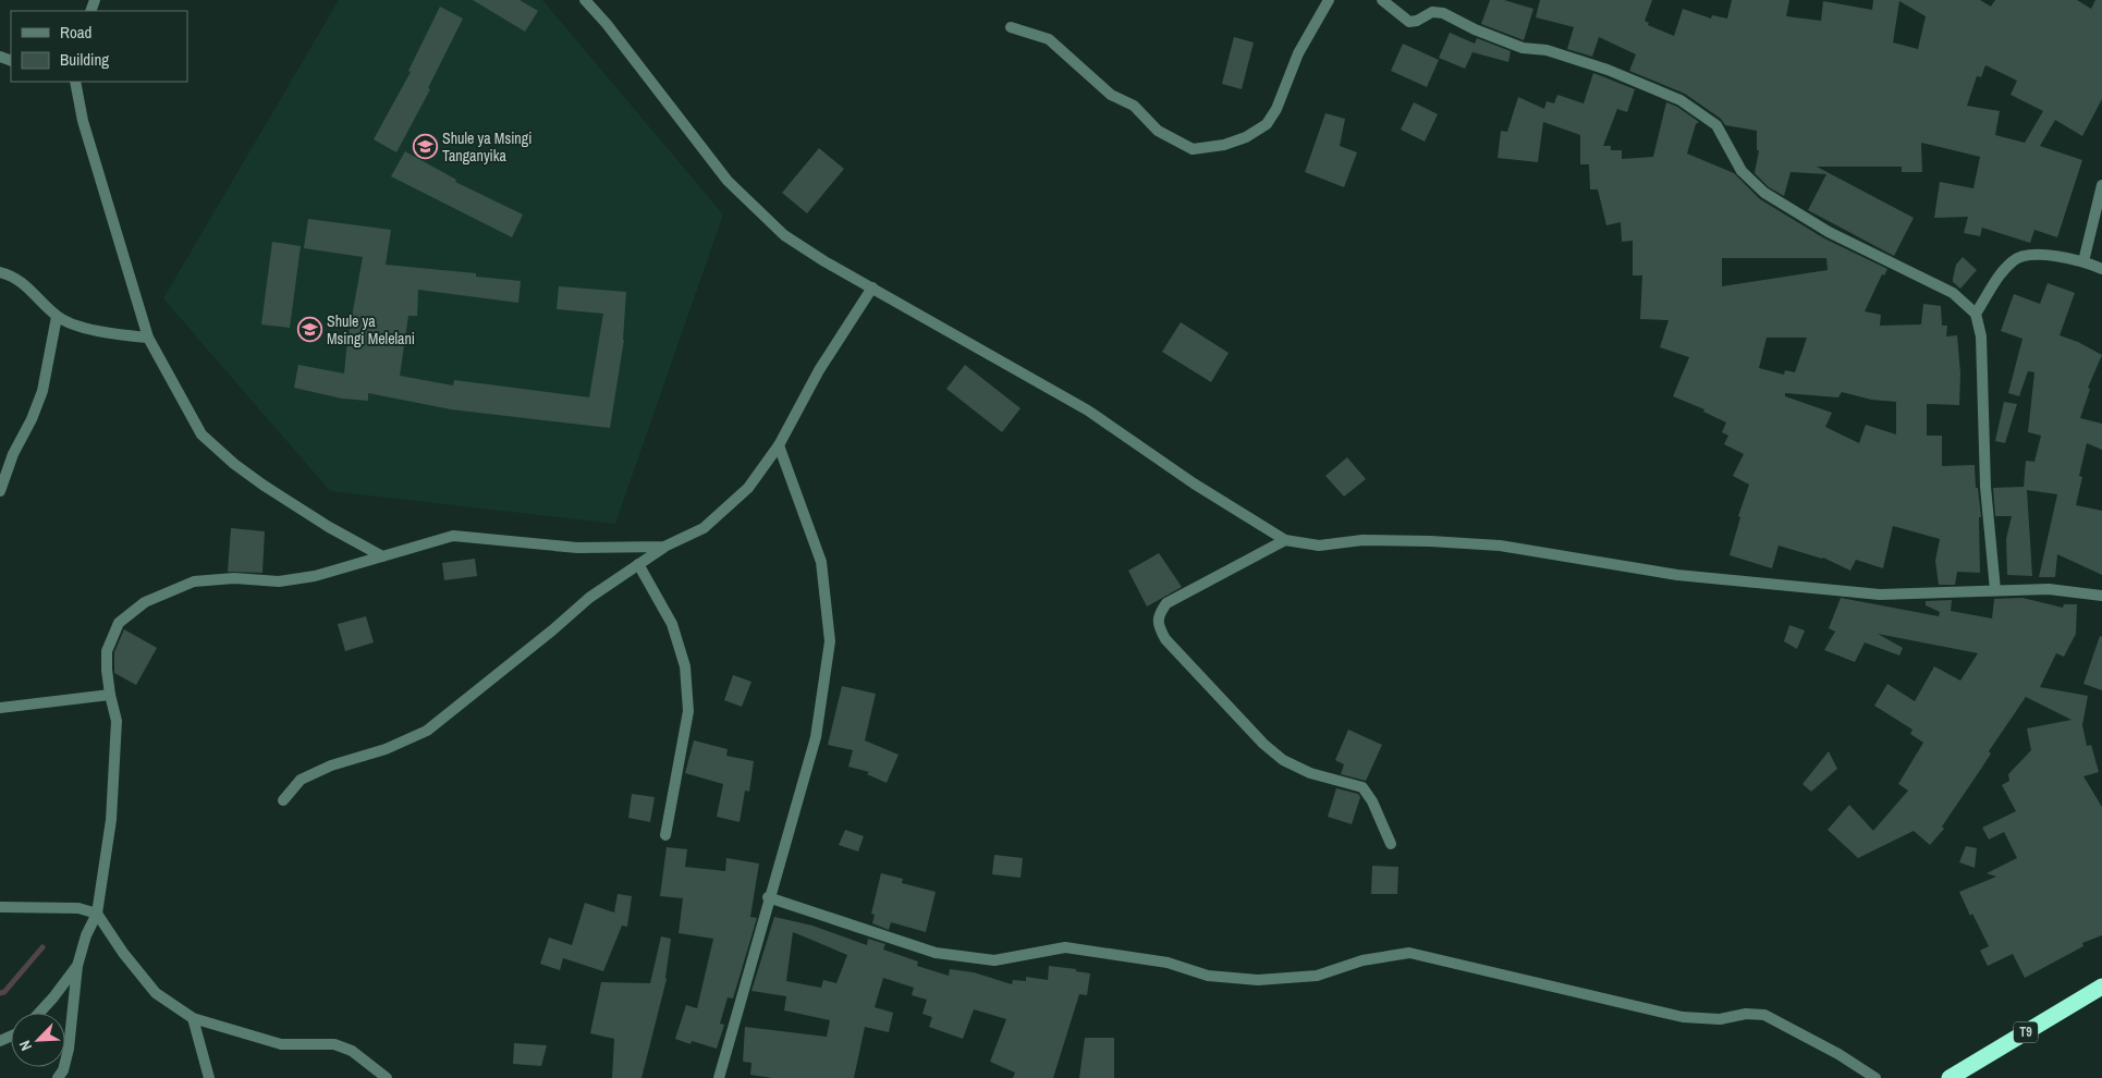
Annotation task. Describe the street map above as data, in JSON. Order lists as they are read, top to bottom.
{
  "streets": {
    "highway": ["T9"]
  },
  "places": {
    "school or university": ["Shule ya Msingi Tanganyika", "Shule ya Msingi Melelani"]
  },
  "legend": ["Road", "Building"],
  "north": "bottom left"
}
